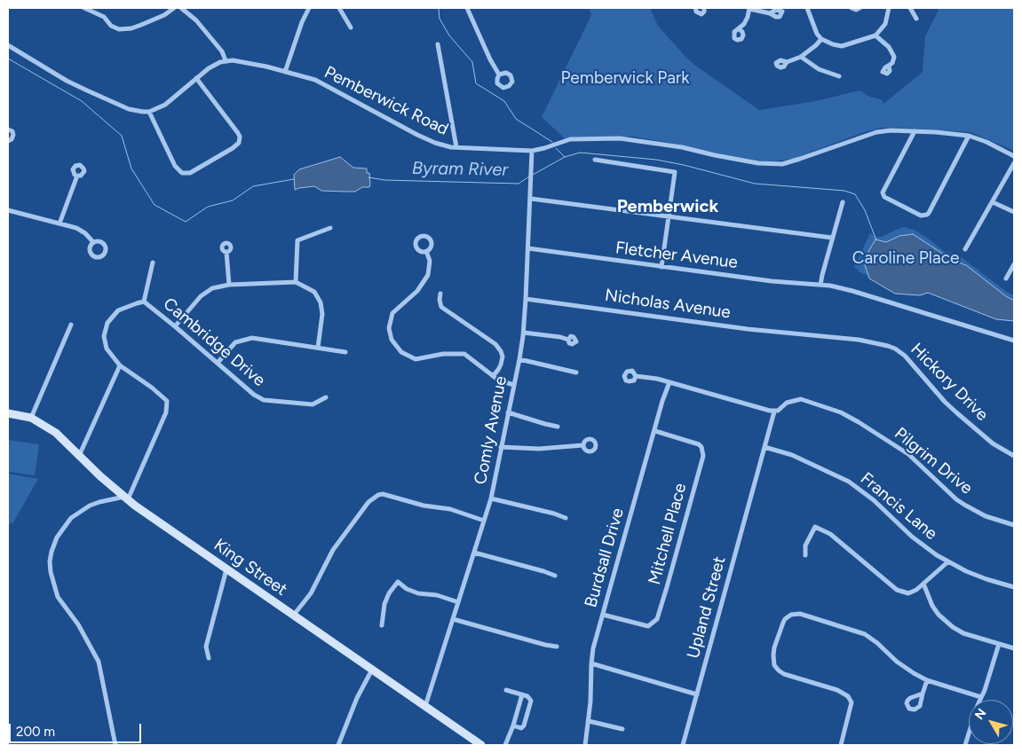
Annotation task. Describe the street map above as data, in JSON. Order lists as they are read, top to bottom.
{
  "streets": {
    "main road": ["King Street"],
    "street": [
      "Pemberwick Road",
      "Fletcher Avenue",
      "Nicholas Avenue",
      "Cambridge Drive",
      "Hickory Drive",
      "Comly Avenue",
      "Pilgrim Drive",
      "Francis Lane",
      "Mitchell Place",
      "Burdsall Drive",
      "Upland Street"
    ]
  },
  "crossings": [
    ["Pemberwick Road", "Comly Avenue"],
    ["Fletcher Avenue", "Comly Avenue"],
    ["Nicholas Avenue", "Hickory Drive"],
    ["Nicholas Avenue", "Comly Avenue"],
    ["Cambridge Drive", "King Street"],
    ["Comly Avenue", "King Street"],
    ["Pilgrim Drive", "Upland Street"],
    ["Francis Lane", "Upland Street"],
    ["Mitchell Place", "Burdsall Drive"]
  ],
  "districts": ["Pemberwick"],
  "water": ["Byram River"],
  "parks": ["Pemberwick Park", "Caroline Place"],
  "scale_bar": "200 m",
  "north": "top left"
}
